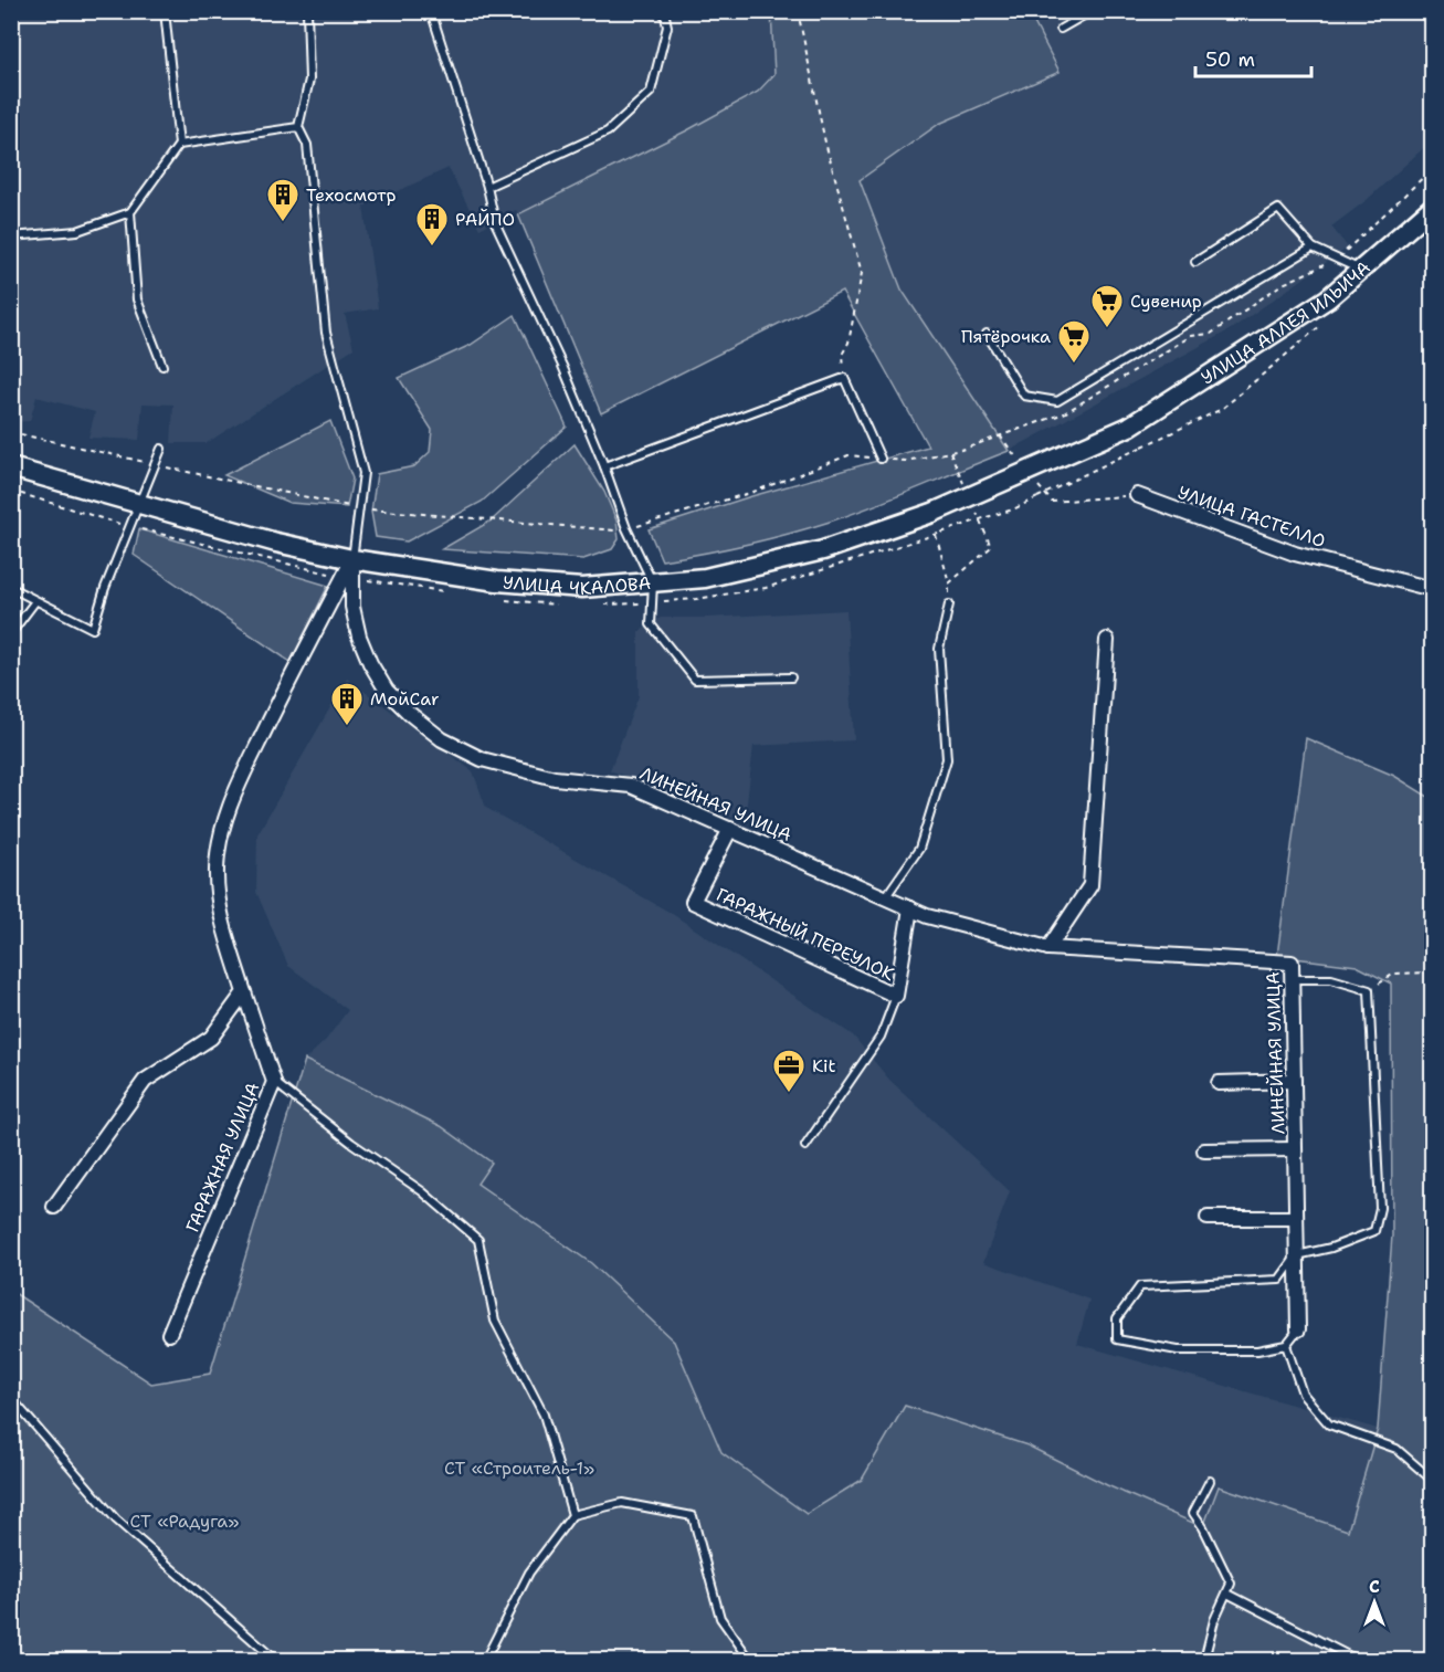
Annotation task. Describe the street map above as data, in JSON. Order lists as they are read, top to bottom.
{
  "streets": {
    "main road": ["УЛИЦА АЛЛЕЯ ИЛЬИЧА", "УЛИЦА ЧКАЛОВА"],
    "street": [
      "УЛИЦА ГАСТЕЛЛО",
      "ЛИНЕЙНАЯ УЛИЦА",
      "ГАРАЖНЫЙ ПЕРЕУЛОК",
      "ГАРАЖНАЯ УЛИЦА"
    ]
  },
  "crossings": [
    ["УЛИЦА АЛЛЕЯ ИЛЬИЧА", "УЛИЦА ЧКАЛОВА"],
    ["УЛИЦА ЧКАЛОВА", "ЛИНЕЙНАЯ УЛИЦА"],
    ["ЛИНЕЙНАЯ УЛИЦА", "ГАРАЖНЫЙ ПЕРЕУЛОК"]
  ],
  "parks": ["СТ «Строитель-1»", "СТ «Радуга»"],
  "places": {
    "building": ["Техосмотр", "РАЙПО", "МойCar"],
    "supermarket": ["Сувенир", "Пятёрочка"],
    "office": ["Kit"]
  },
  "scale_bar": "50 m",
  "north": "top"
}
